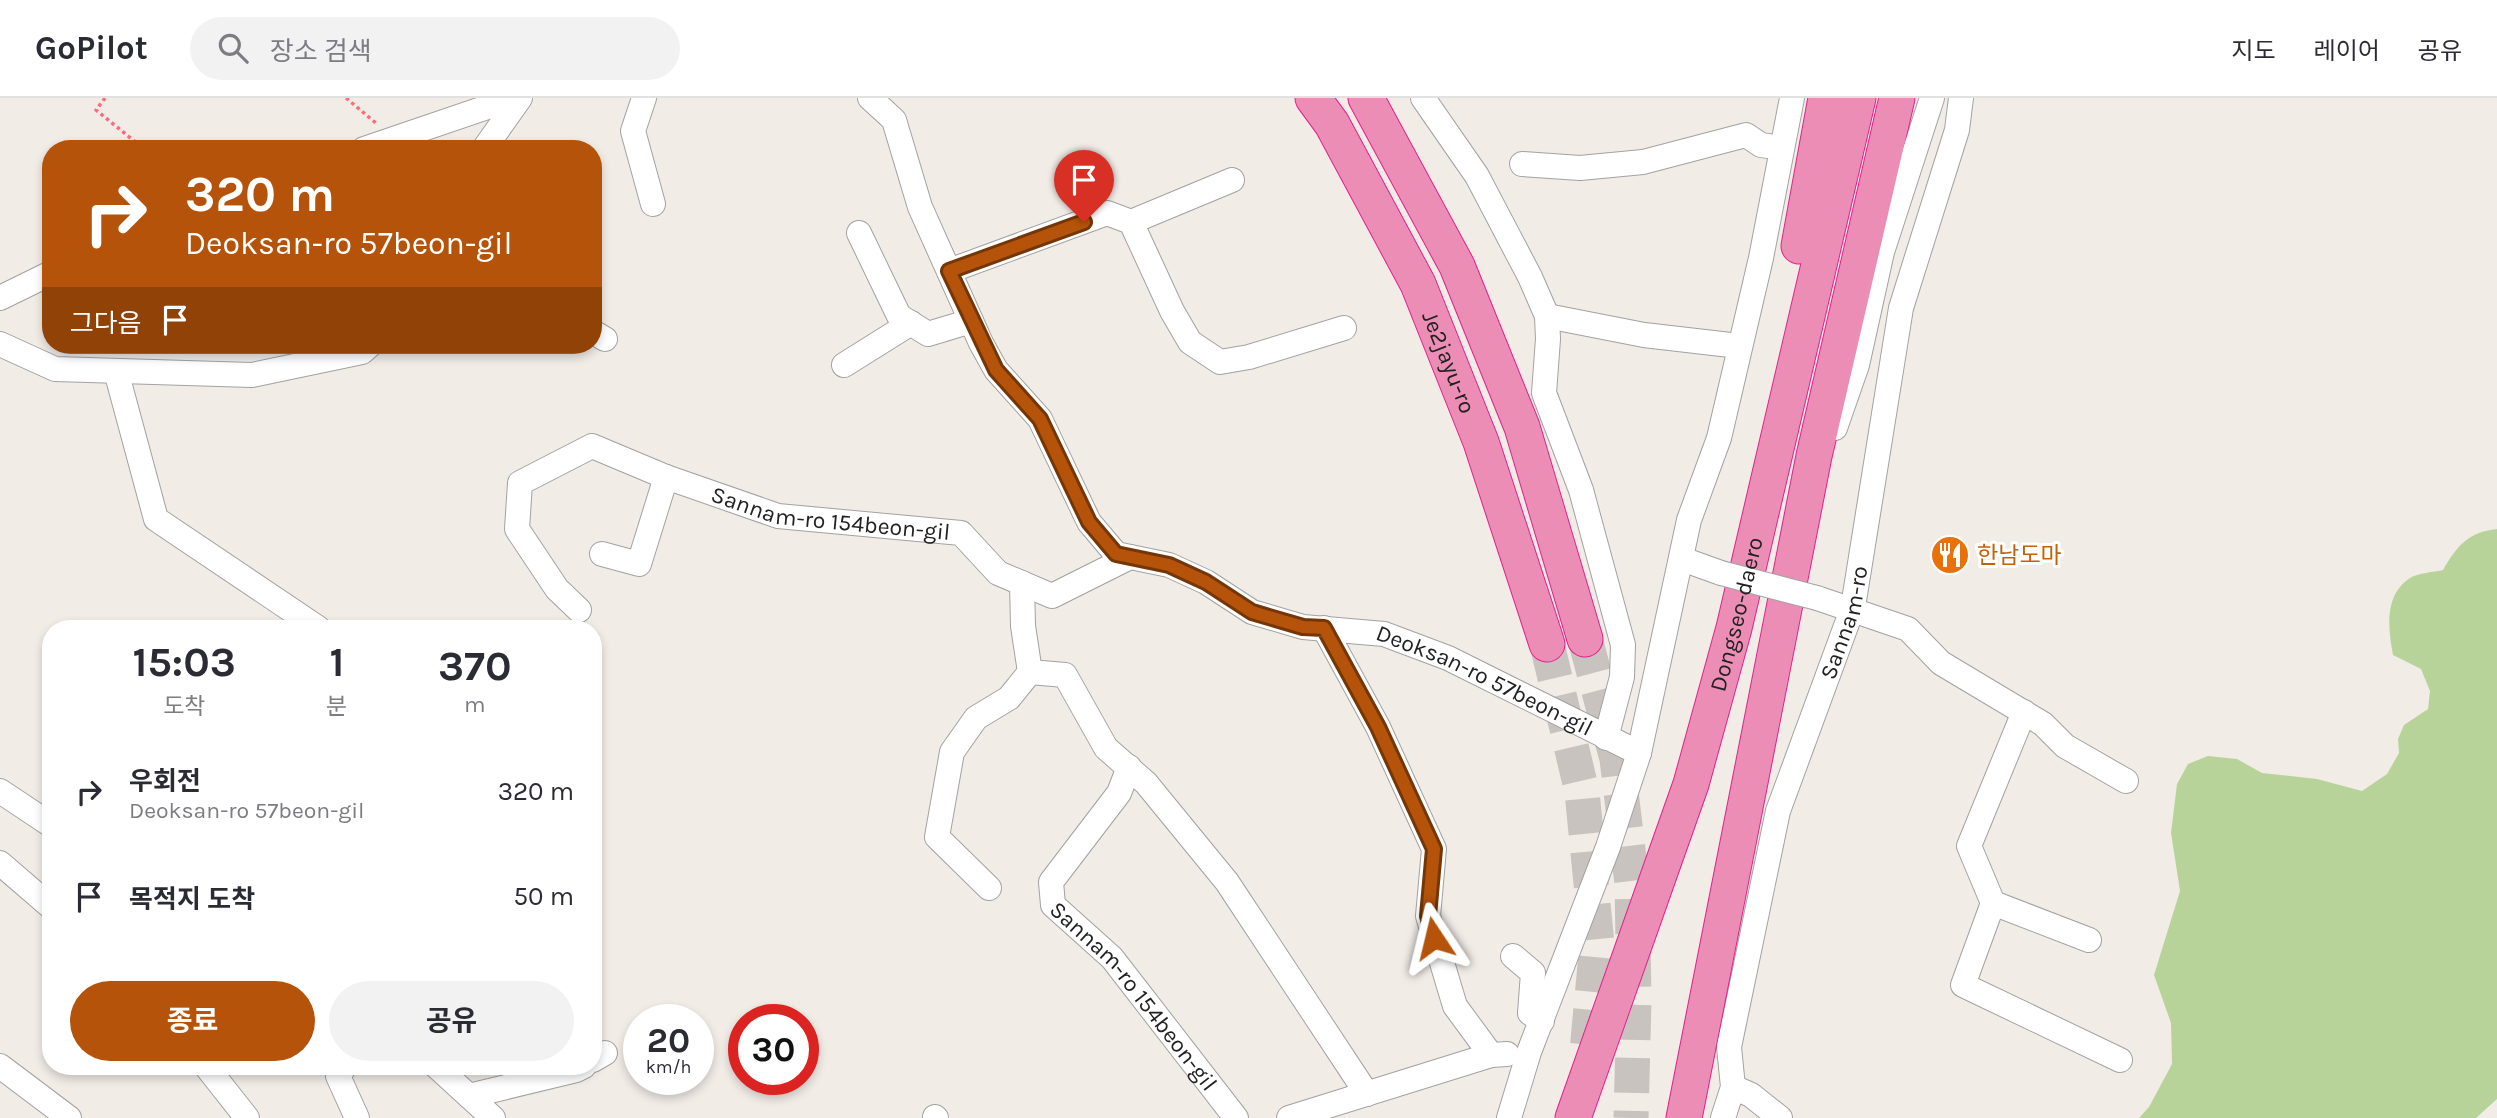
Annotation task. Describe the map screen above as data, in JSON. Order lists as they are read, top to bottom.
{
  "streets": {
    "highway": ["Je2jayu-ro", "Dongseo-daero"],
    "street": ["Sannam-ro 154beon-gil", "Sannam-ro", "Deoksan-ro 57beon-gil"]
  },
  "crossings": [
    ["Sannam-ro 154beon-gil", "Deoksan-ro 57beon-gil"]
  ],
  "places": {
    "restaurant": ["한남도마"]
  },
  "page": {
    "header": "GoPilot",
    "search": "장소 검색",
    "nav": ["지도", "레이어", "공유"],
    "turn": ["320 m", "Deoksan-ro 57beon-gil"],
    "then": "그다음",
    "eta": [
      "15:03",
      "도착",
      "1",
      "분",
      "370",
      "m"
    ],
    "list": [
      {
        "name": "우회전",
        "note": "Deoksan-ro 57beon-gil",
        "value": "320 m"
      },
      {
        "name": "목적지 도착",
        "value": "50 m"
      }
    ],
    "buttons": ["종료", "공유"],
    "speed": "20 km/h",
    "limit": "30"
  }
}
